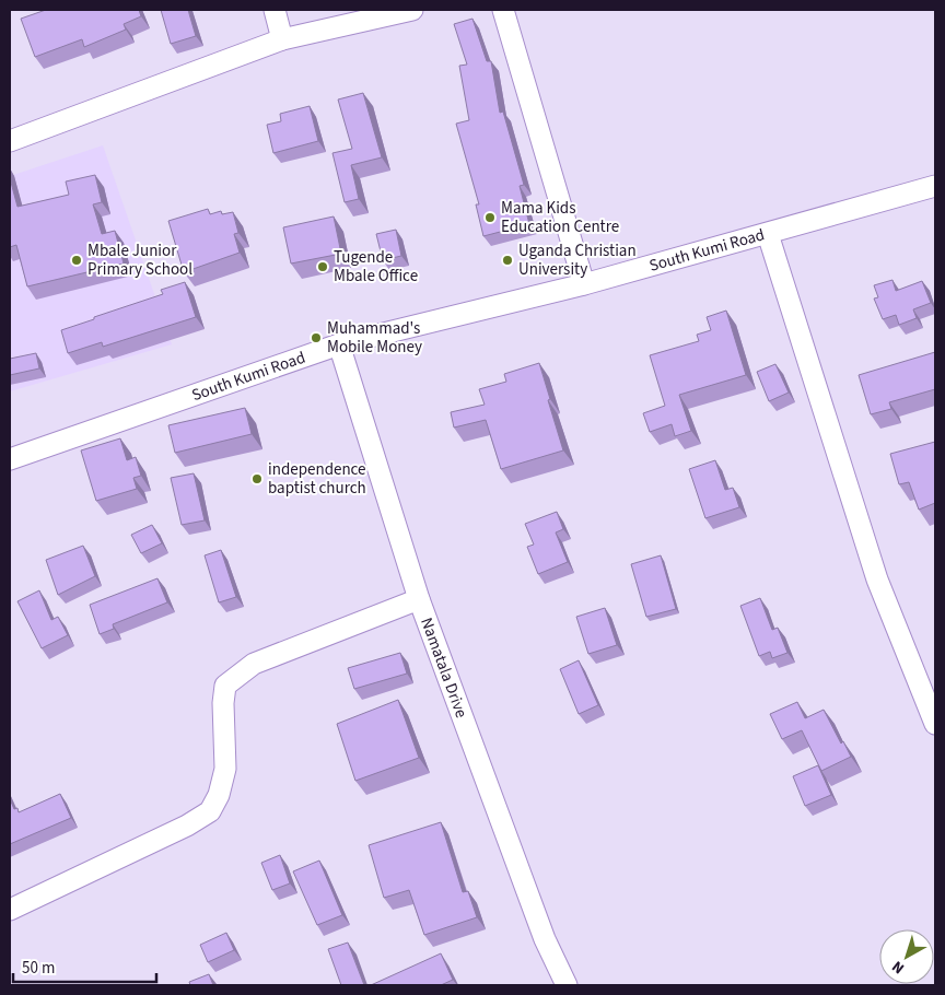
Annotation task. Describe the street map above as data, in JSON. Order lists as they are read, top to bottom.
{
  "streets": {
    "street": ["South Kumi Road", "Namatala Drive"]
  },
  "crossings": [
    ["South Kumi Road", "Namatala Drive"]
  ],
  "places": [
    "Mama Kids Education Centre",
    "Mbale Junior Primary School",
    "Uganda Christian University",
    "Tugende Mbale Office",
    "Muhammad's Mobile Money",
    "independence baptist church"
  ],
  "scale_bar": "50 m",
  "north": "bottom left"
}
